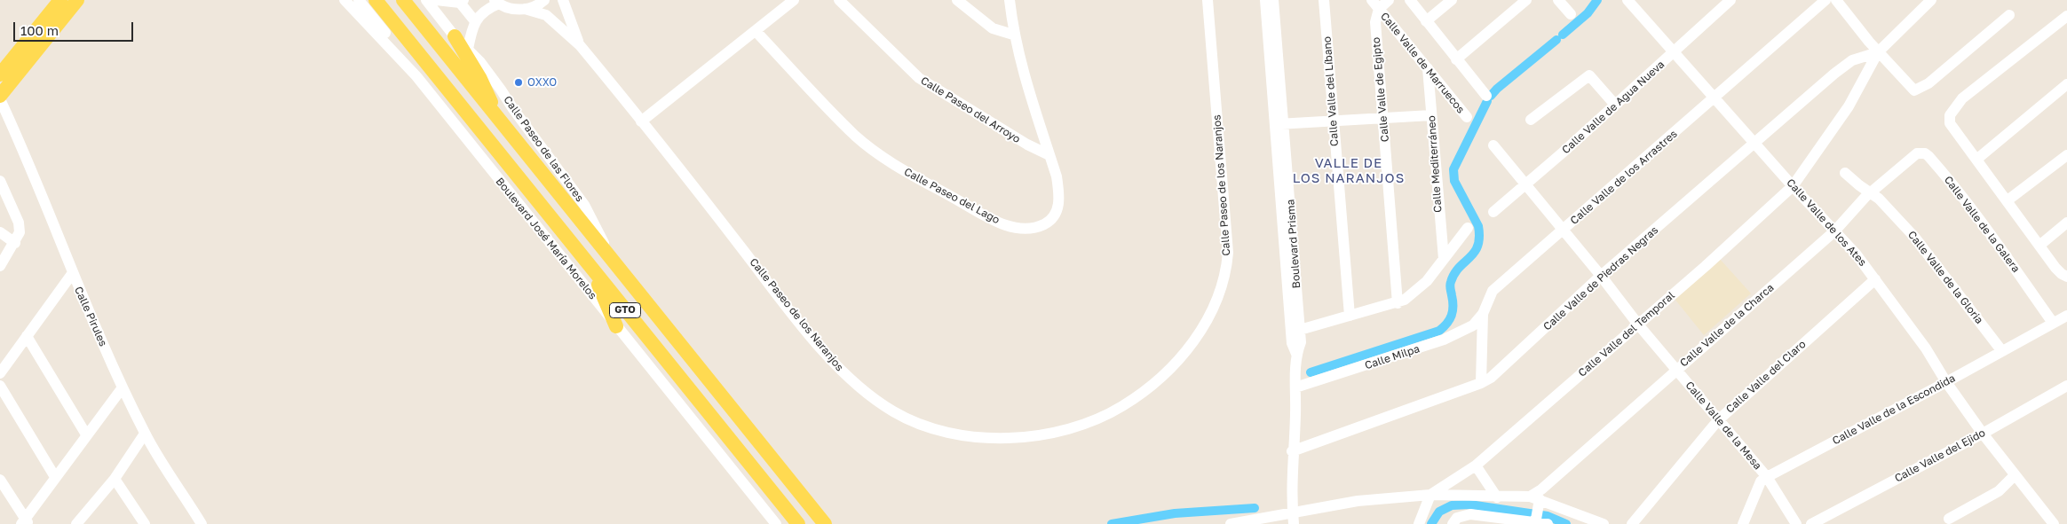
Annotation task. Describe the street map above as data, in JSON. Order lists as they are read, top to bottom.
{
  "streets": {
    "main road": ["Boulevard José María Morelos", "GTO"],
    "street": [
      "Calle Valle de Marruecos",
      "Calle Valle de Egipto",
      "Calle Valle del Líbano",
      "Calle Valle de Agua Nueva",
      "Calle Paseo del Arroyo",
      "Calle Paseo de las Flores",
      "Calle Mediterráneo",
      "Calle Valle de los Arrastres",
      "Calle Paseo de los Naranjos",
      "Calle Paseo del Lago",
      "Calle Valle de los Ates",
      "Calle Valle de la Galera",
      "Boulevard Prisma",
      "Calle Valle de la Gloria",
      "Calle Valle de Piedras Negras",
      "Calle Pirules",
      "Calle Valle de la Charca",
      "Calle Valle del Temporal",
      "Calle Milpa",
      "Calle Valle del Claro",
      "Calle Valle de la Escondida",
      "Calle Valle de la Mesa",
      "Calle Valle del Ejido"
    ]
  },
  "crossings": [
    ["Calle Valle de Marruecos", "Calle Valle de Egipto"],
    ["Calle Valle de Marruecos", "Calle Mediterráneo"],
    ["Calle Valle de Agua Nueva", "Calle Valle de los Ates"],
    ["Calle Valle de Agua Nueva", "Calle Valle de la Mesa"],
    ["Calle Paseo del Arroyo", "Calle Paseo del Lago"],
    ["Calle Paseo de las Flores", "GTO"],
    ["Calle Valle de los Arrastres", "Calle Valle de los Ates"],
    ["Calle Valle de los Arrastres", "Calle Valle de Piedras Negras"],
    ["Calle Valle de los Arrastres", "Calle Milpa"],
    ["Calle Valle de los Arrastres", "Calle Valle de la Mesa"],
    ["Calle Valle de los Ates", "Calle Valle de Piedras Negras"],
    ["Calle Valle de los Ates", "Calle Valle de la Charca"],
    ["Calle Valle de los Ates", "Calle Valle del Temporal"],
    ["Calle Valle de los Ates", "Calle Valle del Claro"],
    ["Calle Valle de los Ates", "Calle Valle de la Escondida"],
    ["Calle Valle de los Ates", "Calle Valle del Ejido"],
    ["Calle Valle de la Galera", "Calle Valle de la Charca"],
    ["Calle Valle de la Galera", "Calle Valle de la Escondida"],
    ["Boulevard Prisma", "Calle Valle de Piedras Negras"],
    ["Boulevard Prisma", "Calle Valle del Temporal"],
    ["Boulevard Prisma", "Calle Milpa"],
    ["Calle Valle de la Gloria", "Calle Valle de la Charca"],
    ["Calle Valle de la Gloria", "Calle Valle de la Escondida"],
    ["Calle Valle de Piedras Negras", "Calle Valle del Temporal"],
    ["Calle Valle de Piedras Negras", "Calle Valle de la Mesa"],
    ["Calle Valle de la Charca", "Calle Valle de la Mesa"],
    ["Calle Valle del Temporal", "Calle Valle de la Mesa"],
    ["Calle Valle del Claro", "Calle Valle de la Mesa"],
    ["Calle Valle de la Escondida", "Calle Valle de la Mesa"]
  ],
  "districts": ["VALLE DE LOS NARANJOS"],
  "places": ["OXXO"],
  "scale_bar": "100 m"
}
